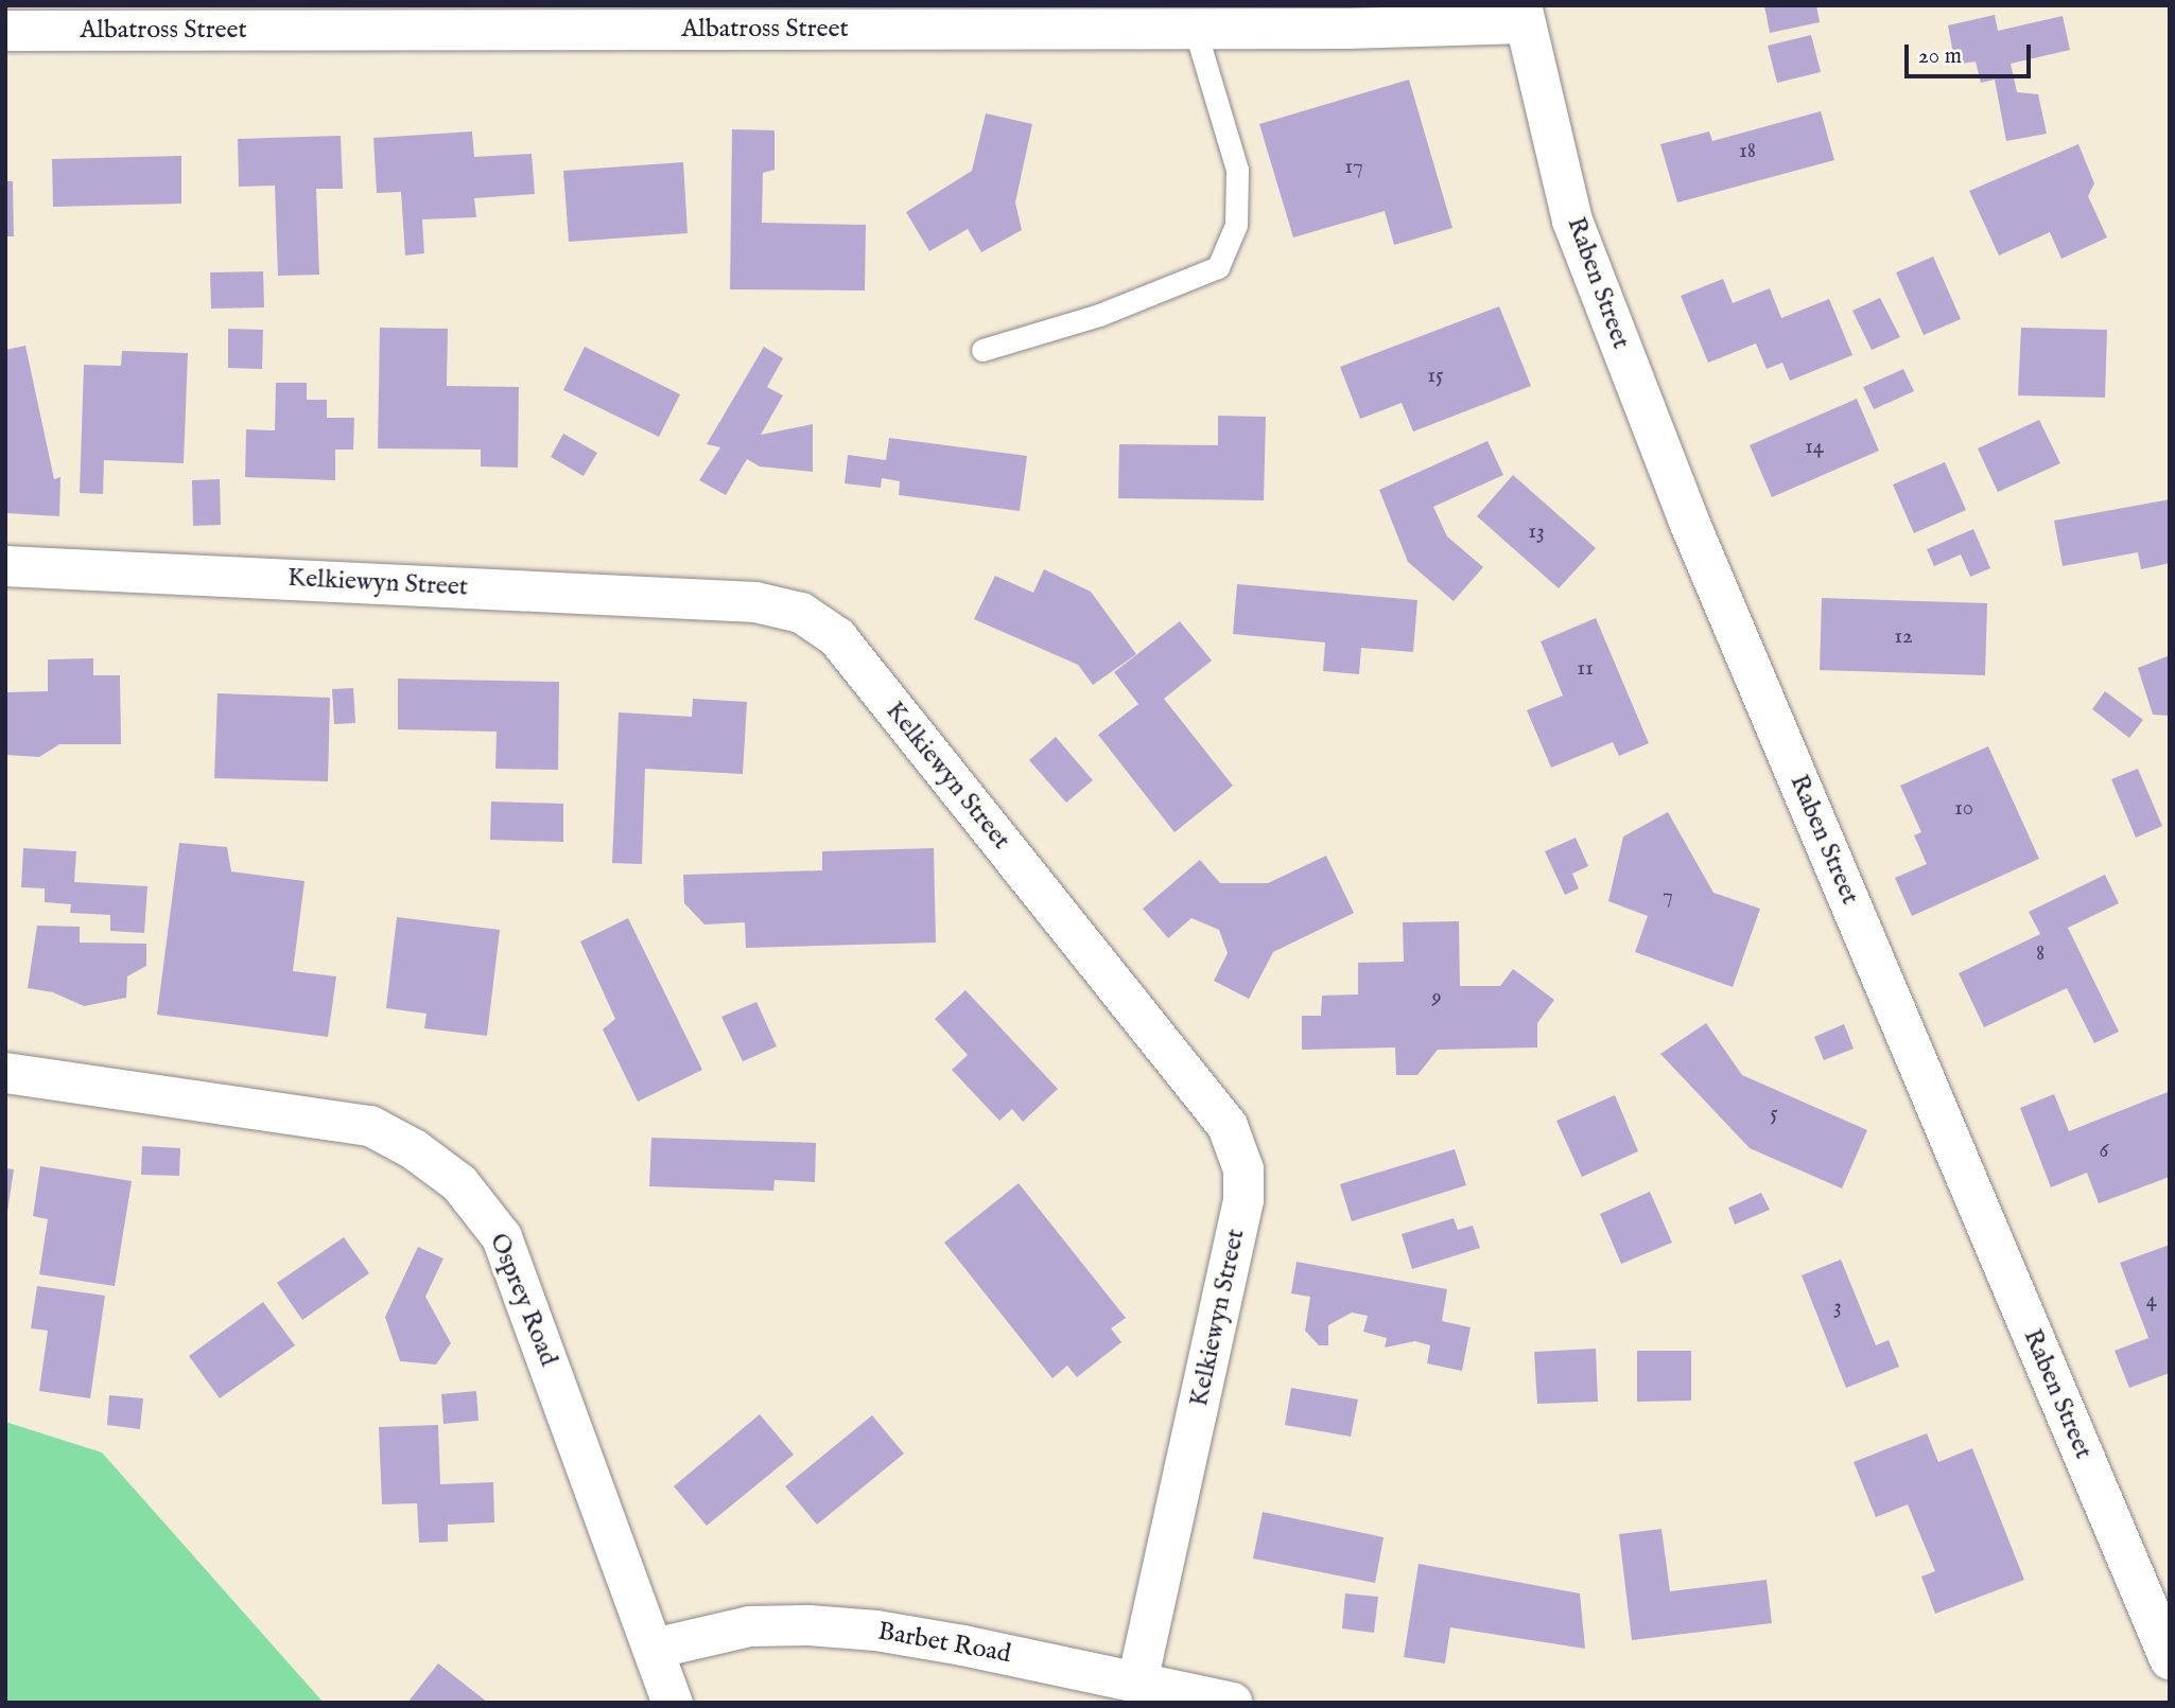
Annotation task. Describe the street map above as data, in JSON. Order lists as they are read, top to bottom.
{
  "streets": {
    "street": [
      "Albatross Street",
      "Raben Street",
      "Kelkiewyn Street",
      "Osprey Road",
      "Barbet Road"
    ]
  },
  "crossings": [
    ["Albatross Street", "Raben Street"],
    ["Kelkiewyn Street", "Barbet Road"],
    ["Osprey Road", "Barbet Road"]
  ],
  "house_numbers": [
    "18",
    "17",
    "15",
    "14",
    "13",
    "12",
    "11",
    "10",
    "7",
    "8",
    "9",
    "5",
    "6",
    "4",
    "3"
  ],
  "scale_bar": "20 m"
}
